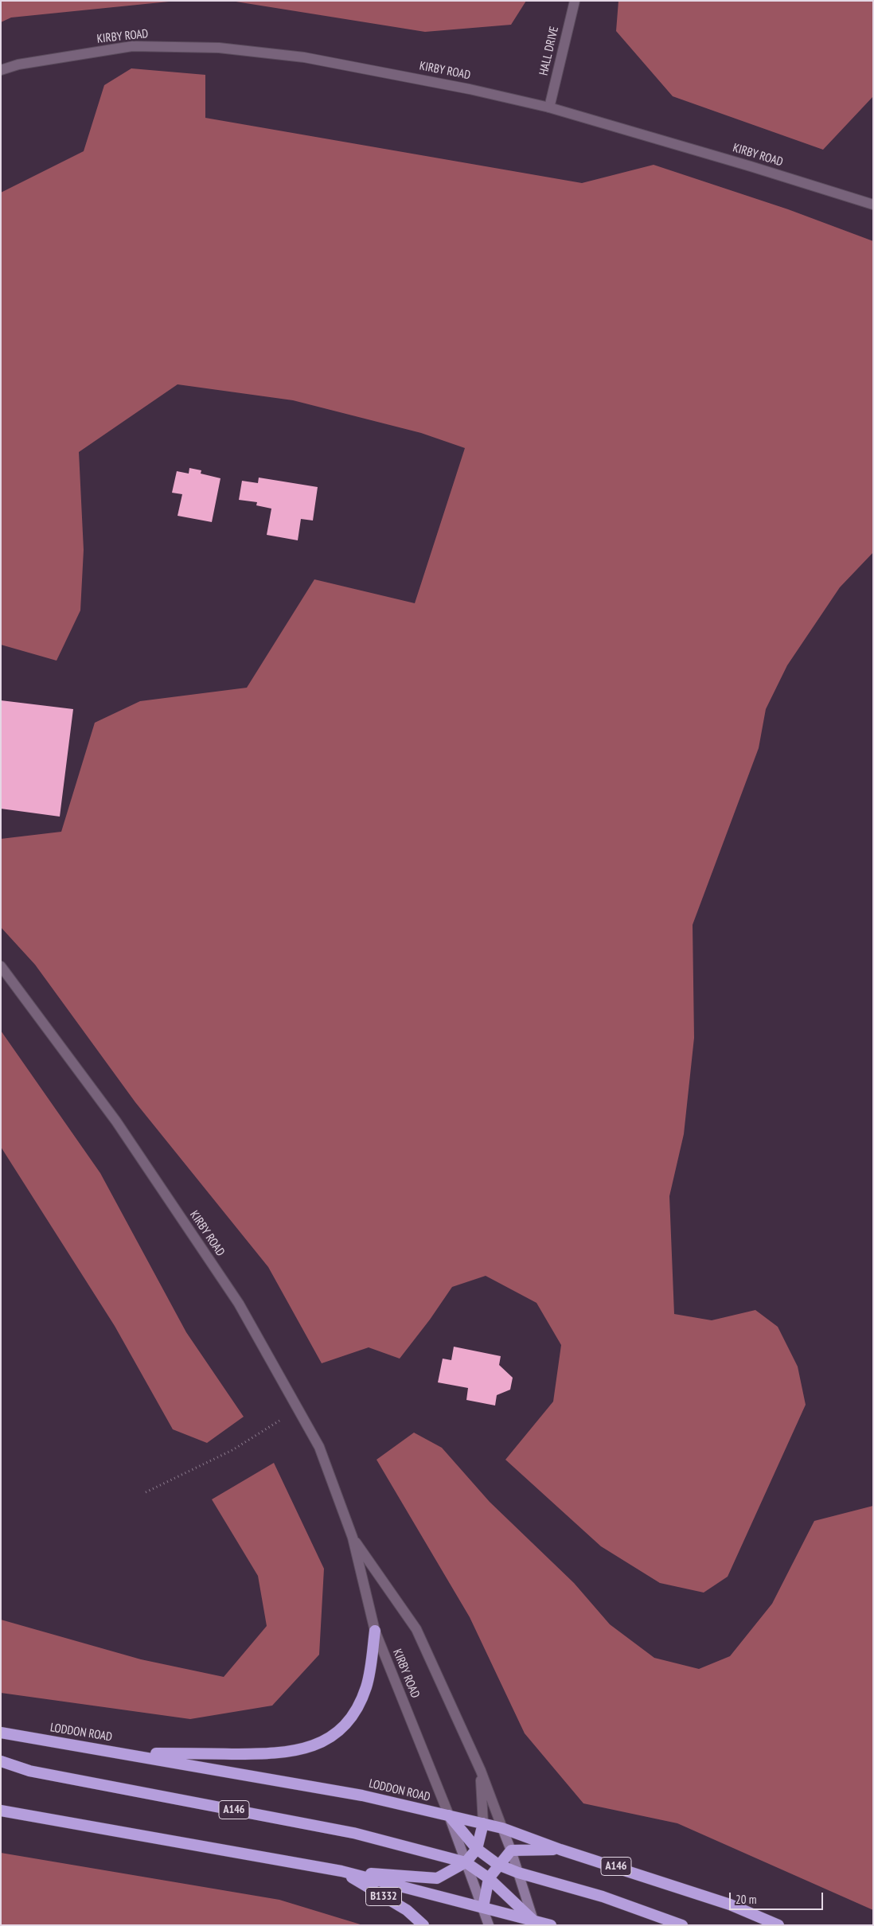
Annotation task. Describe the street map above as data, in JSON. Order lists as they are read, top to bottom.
{
  "streets": {
    "highway": ["LODDON ROAD", "A146", "B1332"],
    "street": ["KIRBY ROAD", "HALL DRIVE"]
  },
  "crossings": [
    ["KIRBY ROAD", "HALL DRIVE"],
    ["KIRBY ROAD", "LODDON ROAD"],
    ["KIRBY ROAD", "A146"],
    ["LODDON ROAD", "A146"],
    ["A146", "B1332"]
  ],
  "scale_bar": "20 m"
}
